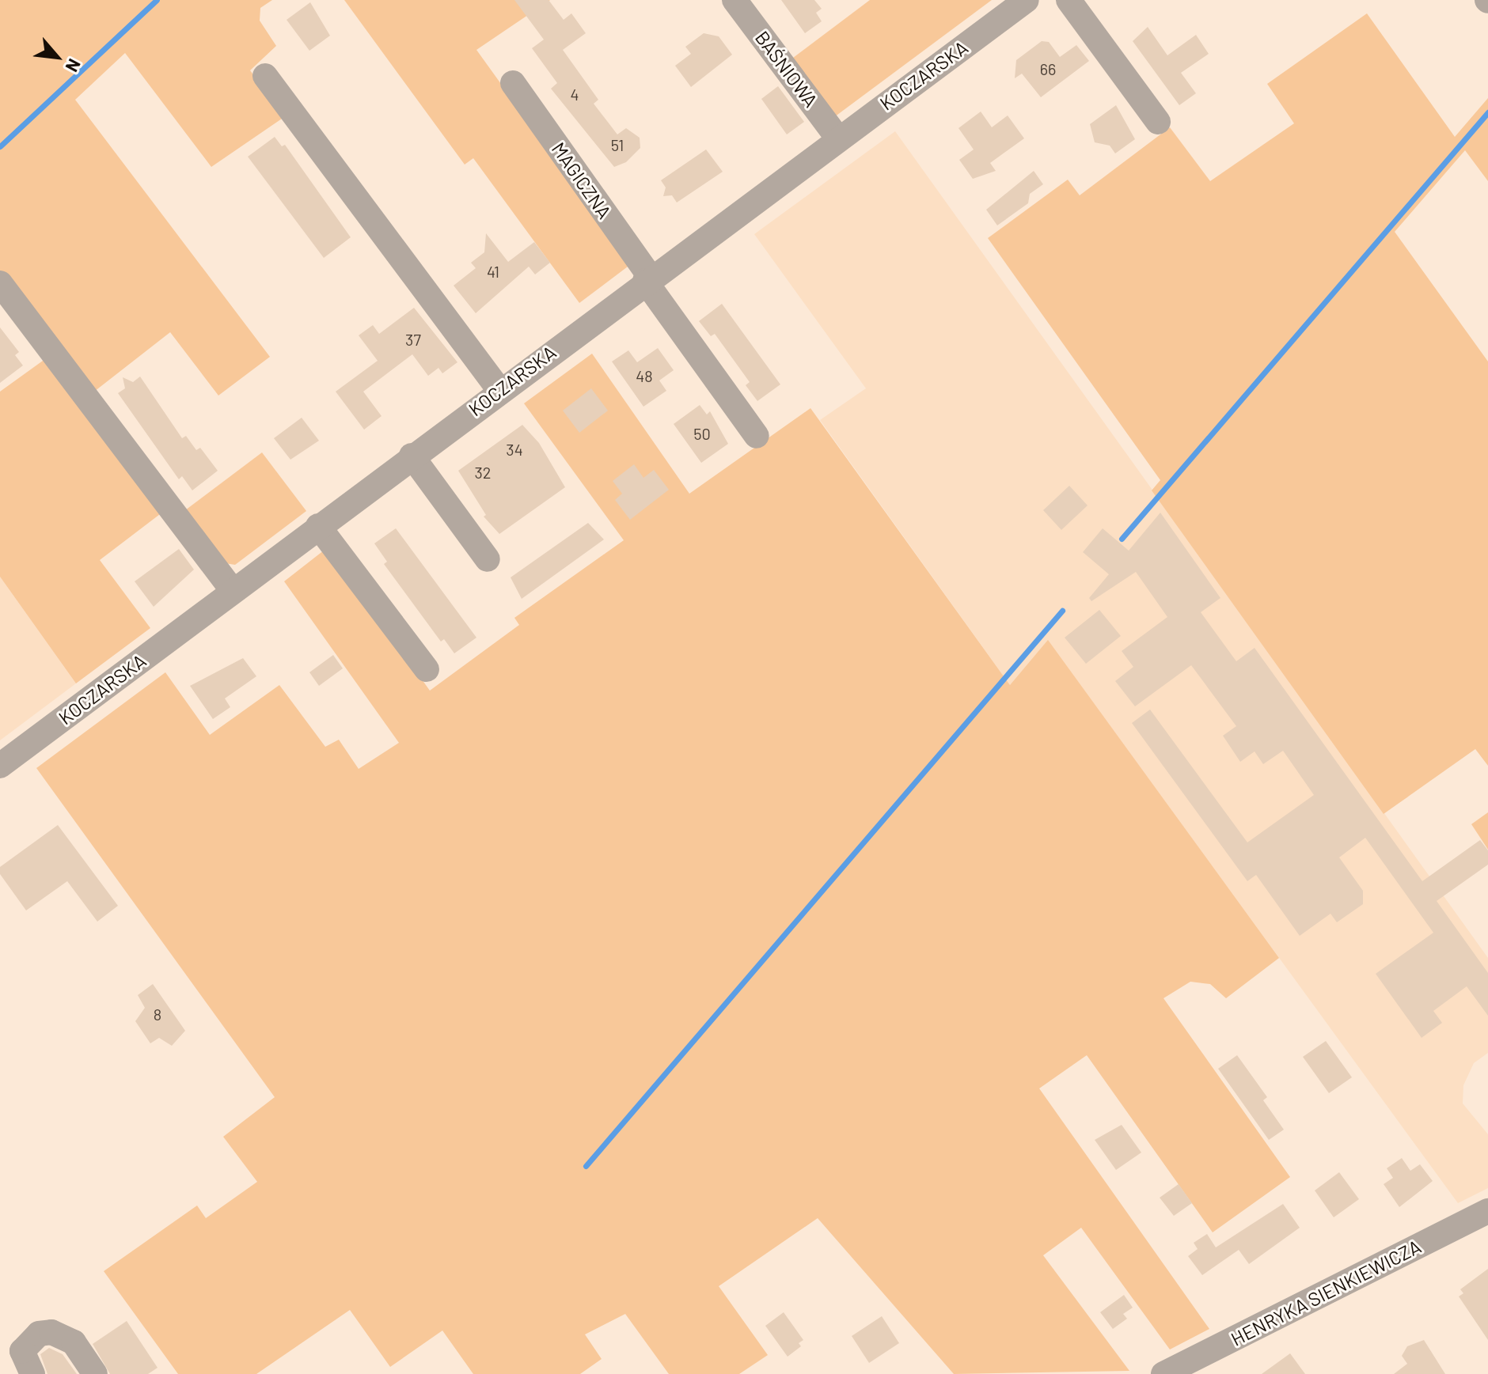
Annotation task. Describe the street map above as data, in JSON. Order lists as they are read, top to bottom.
{
  "streets": {
    "street": [
      "BAŚNIOWA",
      "KOCZARSKA",
      "MAGICZNA",
      "HENRYKA SIENKIEWICZA"
    ]
  },
  "crossings": [
    ["BAŚNIOWA", "KOCZARSKA"],
    ["KOCZARSKA", "MAGICZNA"]
  ],
  "house_numbers": [
    "66",
    "4",
    "51",
    "41",
    "37",
    "48",
    "50",
    "34",
    "32",
    "8"
  ],
  "north": "bottom right"
}
